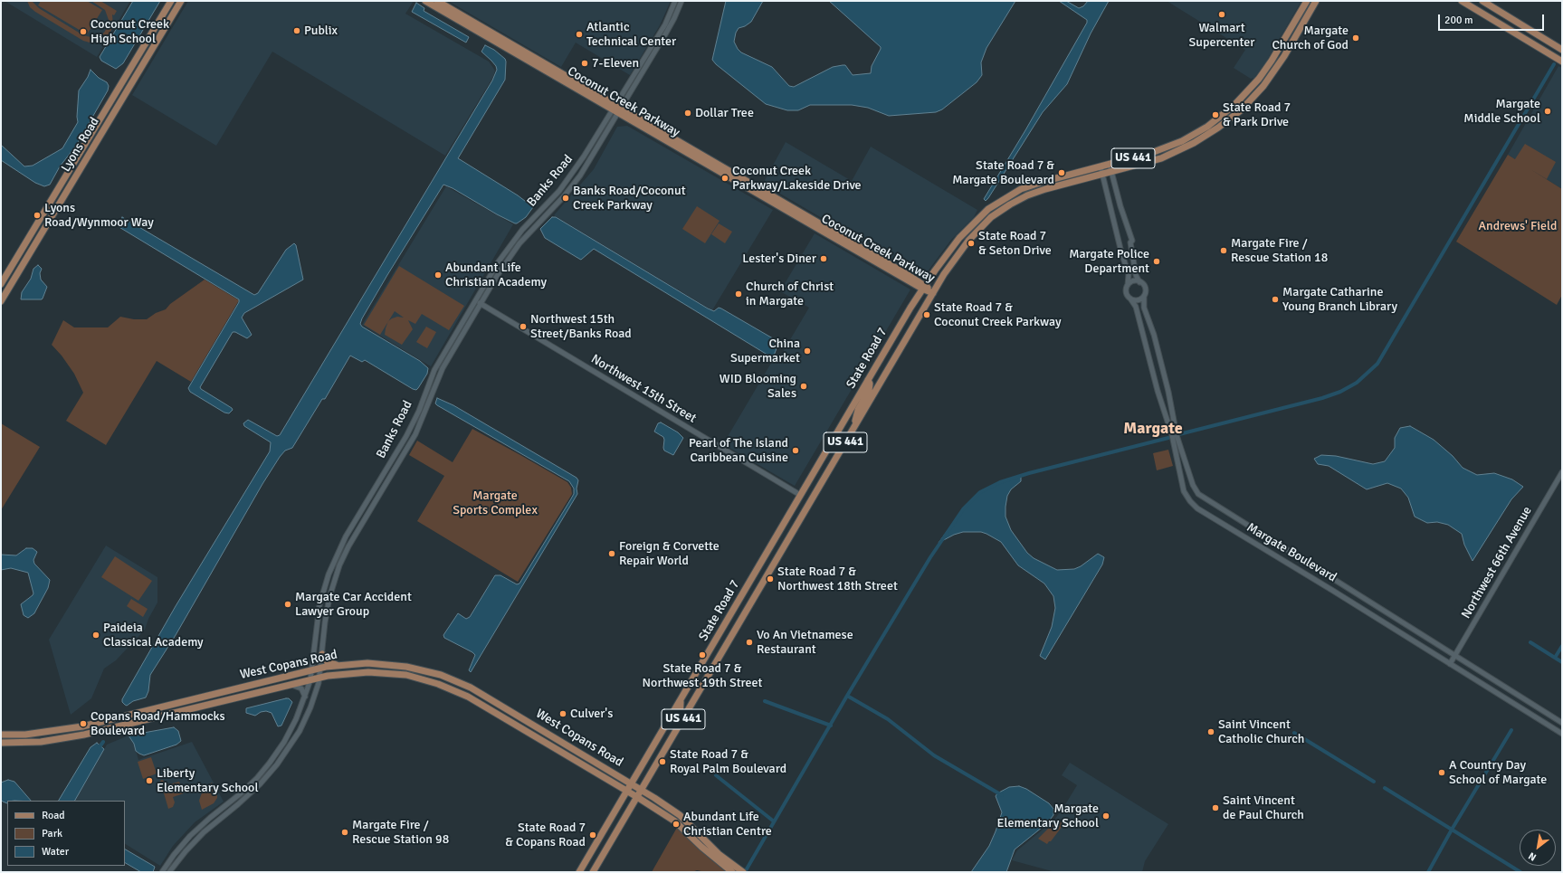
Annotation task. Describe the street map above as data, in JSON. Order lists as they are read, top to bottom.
{
  "streets": {
    "main road": [
      "Coconut Creek Parkway",
      "Lyons Road",
      "US 441",
      "State Road 7",
      "West Copans Road"
    ],
    "street": [
      "Banks Road",
      "Northwest 15th Street",
      "Margate Boulevard",
      "Northwest 66th Avenue"
    ]
  },
  "crossings": [
    ["Coconut Creek Parkway", "Banks Road"],
    ["Coconut Creek Parkway", "State Road 7"],
    ["Banks Road", "Northwest 15th Street"],
    ["Banks Road", "West Copans Road"],
    ["State Road 7", "Northwest 15th Street"],
    ["State Road 7", "West Copans Road"],
    ["Margate Boulevard", "Northwest 66th Avenue"]
  ],
  "districts": ["Margate"],
  "parks": ["Andrews' Field", "Margate Sports Complex"],
  "places": [
    "Walmart Supercenter",
    "Publix",
    "Coconut Creek High School",
    "Atlantic Technical Center",
    "Margate Church of God",
    "7-Eleven",
    "Margate Middle School",
    "Dollar Tree",
    "State Road 7 & Park Drive",
    "State Road 7 & Margate Boulevard",
    "Coconut Creek Parkway/Lakeside Drive",
    "Banks Road/Coconut Creek Parkway",
    "Lyons Road/Wynmoor Way",
    "State Road 7 & Seton Drive",
    "Margate Fire / Rescue Station 18",
    "Lester's Diner",
    "Margate Police Department",
    "Abundant Life Christian Academy",
    "Church of Christ in Margate",
    "Margate Catharine Young Branch Library",
    "State Road 7 & Coconut Creek Parkway",
    "Northwest 15th Street/Banks Road",
    "China Supermarket",
    "WID Blooming Sales",
    "Pearl of The Island Caribbean Cuisine",
    "Foreign & Corvette Repair World",
    "State Road 7 & Northwest 18th Street",
    "Margate Car Accident Lawyer Group",
    "Paideia Classical Academy",
    "Vo An Vietnamese Restaurant",
    "State Road 7 & Northwest 19th Street",
    "Culver's",
    "Copans Road/Hammocks Boulevard",
    "Saint Vincent Catholic Church",
    "State Road 7 & Royal Palm Boulevard",
    "A Country Day School of Margate",
    "Liberty Elementary School",
    "Saint Vincent de Paul Church",
    "Margate Elementary School",
    "Abundant Life Christian Centre",
    "Margate Fire / Rescue Station 98",
    "State Road 7 & Copans Road"
  ],
  "legend": ["Road", "Park", "Water"],
  "scale_bar": "200 m",
  "north": "bottom left"
}
